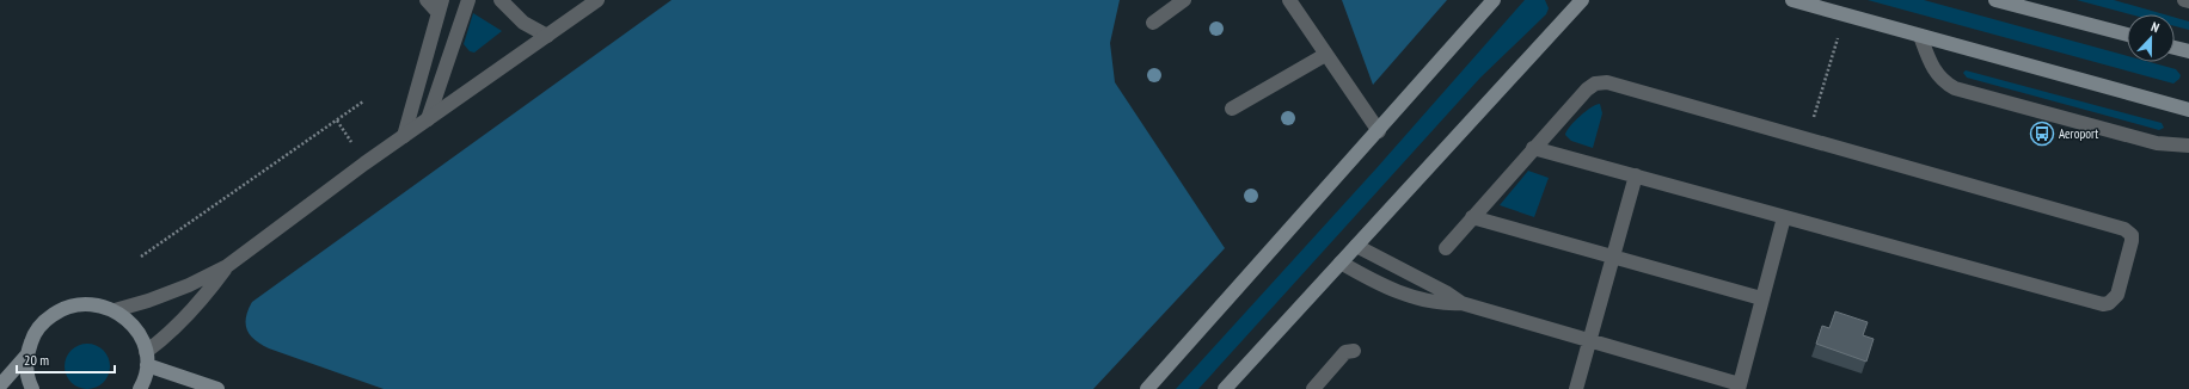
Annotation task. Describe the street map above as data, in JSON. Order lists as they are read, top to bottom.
{
  "places": {
    "bus stop": ["Aeroport"]
  },
  "scale_bar": "20 m",
  "north": "top"
}
